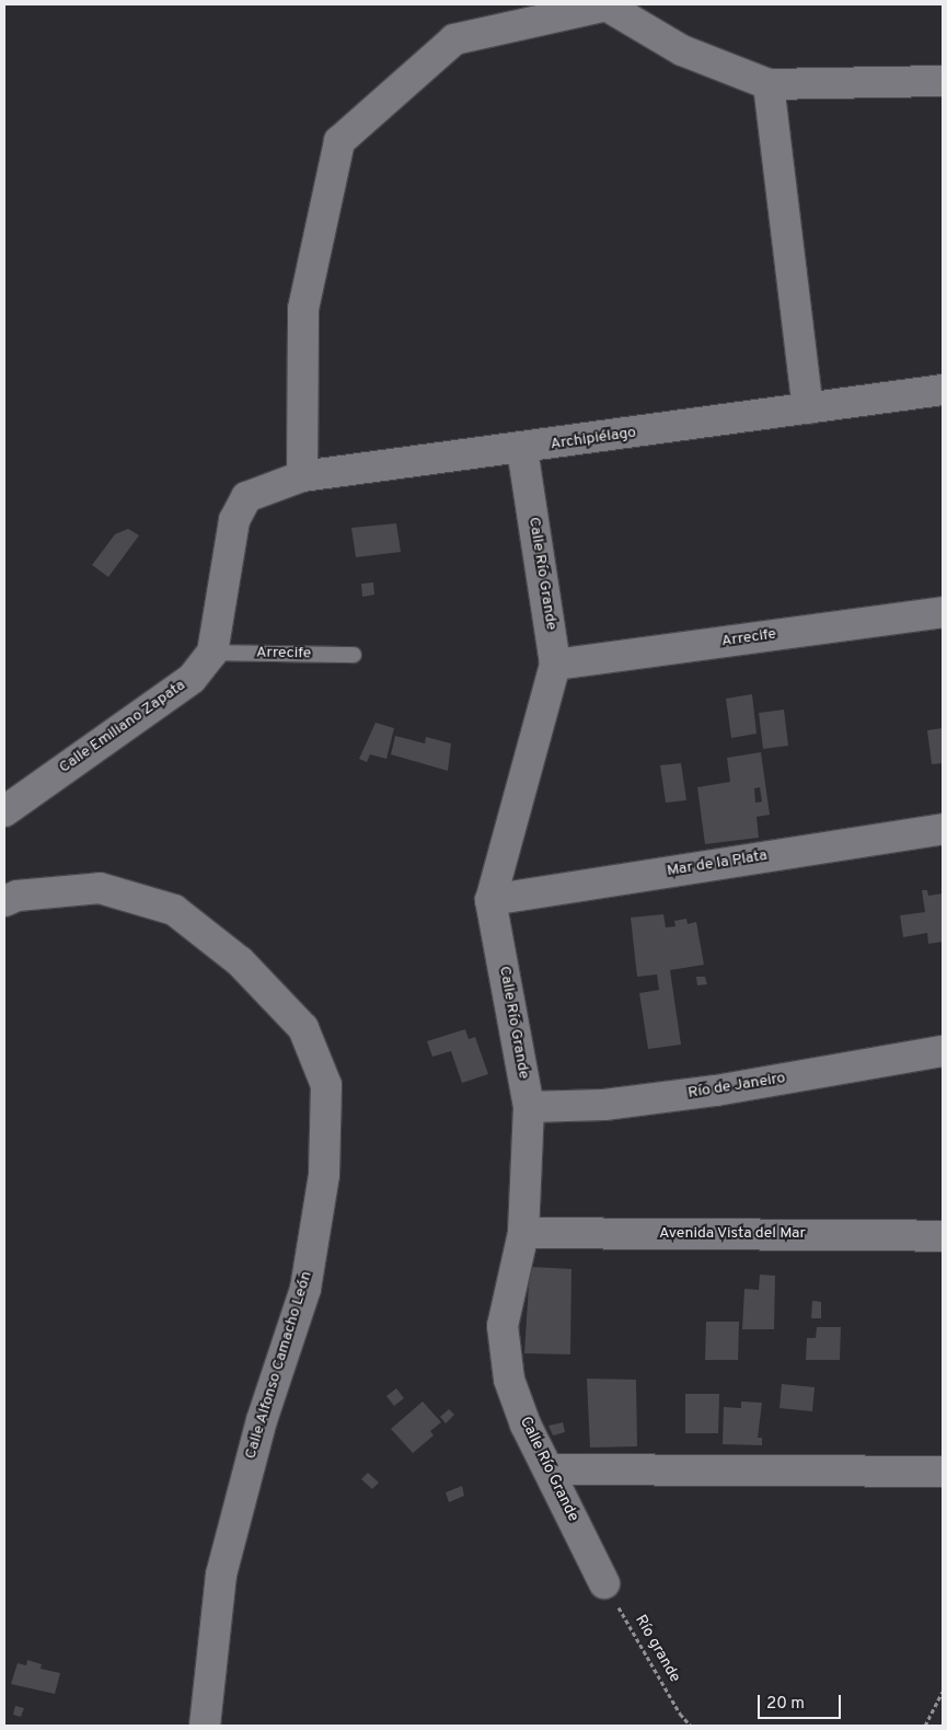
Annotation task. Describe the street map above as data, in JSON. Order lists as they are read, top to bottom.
{
  "streets": {
    "street": [
      "Archipiélago",
      "Calle Río Grande",
      "Arrecife",
      "Calle Emiliano Zapata",
      "Mar de la Plata",
      "Río de Janeiro",
      "Avenida Vista del Mar",
      "Calle Alfonso Camacho León"
    ],
    "path": ["Río grande"]
  },
  "crossings": [
    ["Archipiélago", "Calle Río Grande"],
    ["Archipiélago", "Calle Emiliano Zapata"],
    ["Calle Río Grande", "Arrecife"],
    ["Calle Río Grande", "Mar de la Plata"],
    ["Calle Río Grande", "Río de Janeiro"],
    ["Calle Río Grande", "Avenida Vista del Mar"],
    ["Calle Río Grande", "Río grande"],
    ["Arrecife", "Calle Emiliano Zapata"]
  ],
  "scale_bar": "20 m"
}
